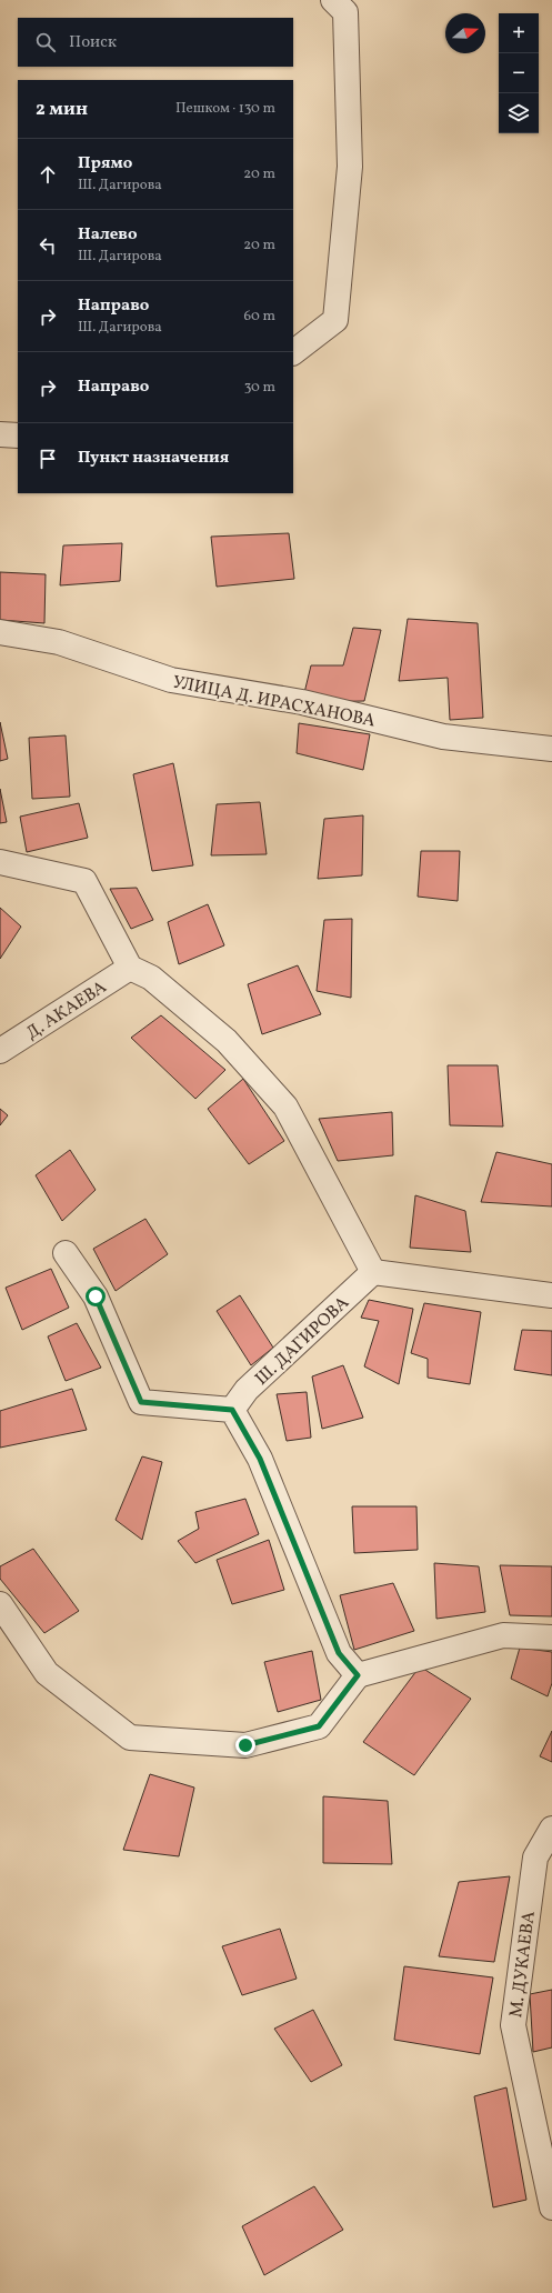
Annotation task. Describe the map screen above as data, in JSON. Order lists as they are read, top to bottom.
{
  "streets": {
    "street": [
      "УЛИЦА Д. ИРАСХАНОВА",
      "Д. АКАЕВА",
      "Ш. ДАГИРОВА",
      "М. ДУКАЕВА"
    ]
  },
  "north": "right",
  "page": {
    "map_buttons": ["+", "−"],
    "search": "Поиск",
    "heading": ["2 мин", "Пешком · 130 m"],
    "list": [
      ["Прямо", "Ш. Дагирова", "20 m"],
      ["Налево", "Ш. Дагирова", "20 m"],
      ["Направо", "Ш. Дагирова", "60 m"],
      ["Направо", "30 m"],
      "Пункт назначения"
    ]
  }
}
